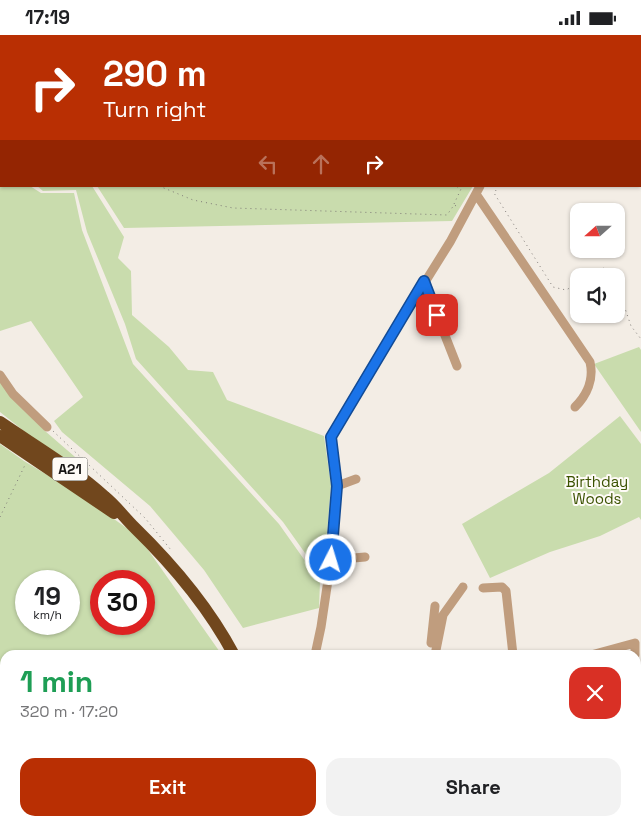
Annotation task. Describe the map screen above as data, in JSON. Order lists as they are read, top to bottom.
{
  "streets": {
    "highway": ["A21"]
  },
  "parks": ["Birthday Woods"],
  "north": "left",
  "page": {
    "status": "17:19",
    "turn": ["290 m", "Turn right"],
    "speed": "19 km/h",
    "limit": "30",
    "heading": ["1 min", "320 m · 17:20"],
    "buttons": ["Exit", "Share"]
  }
}
